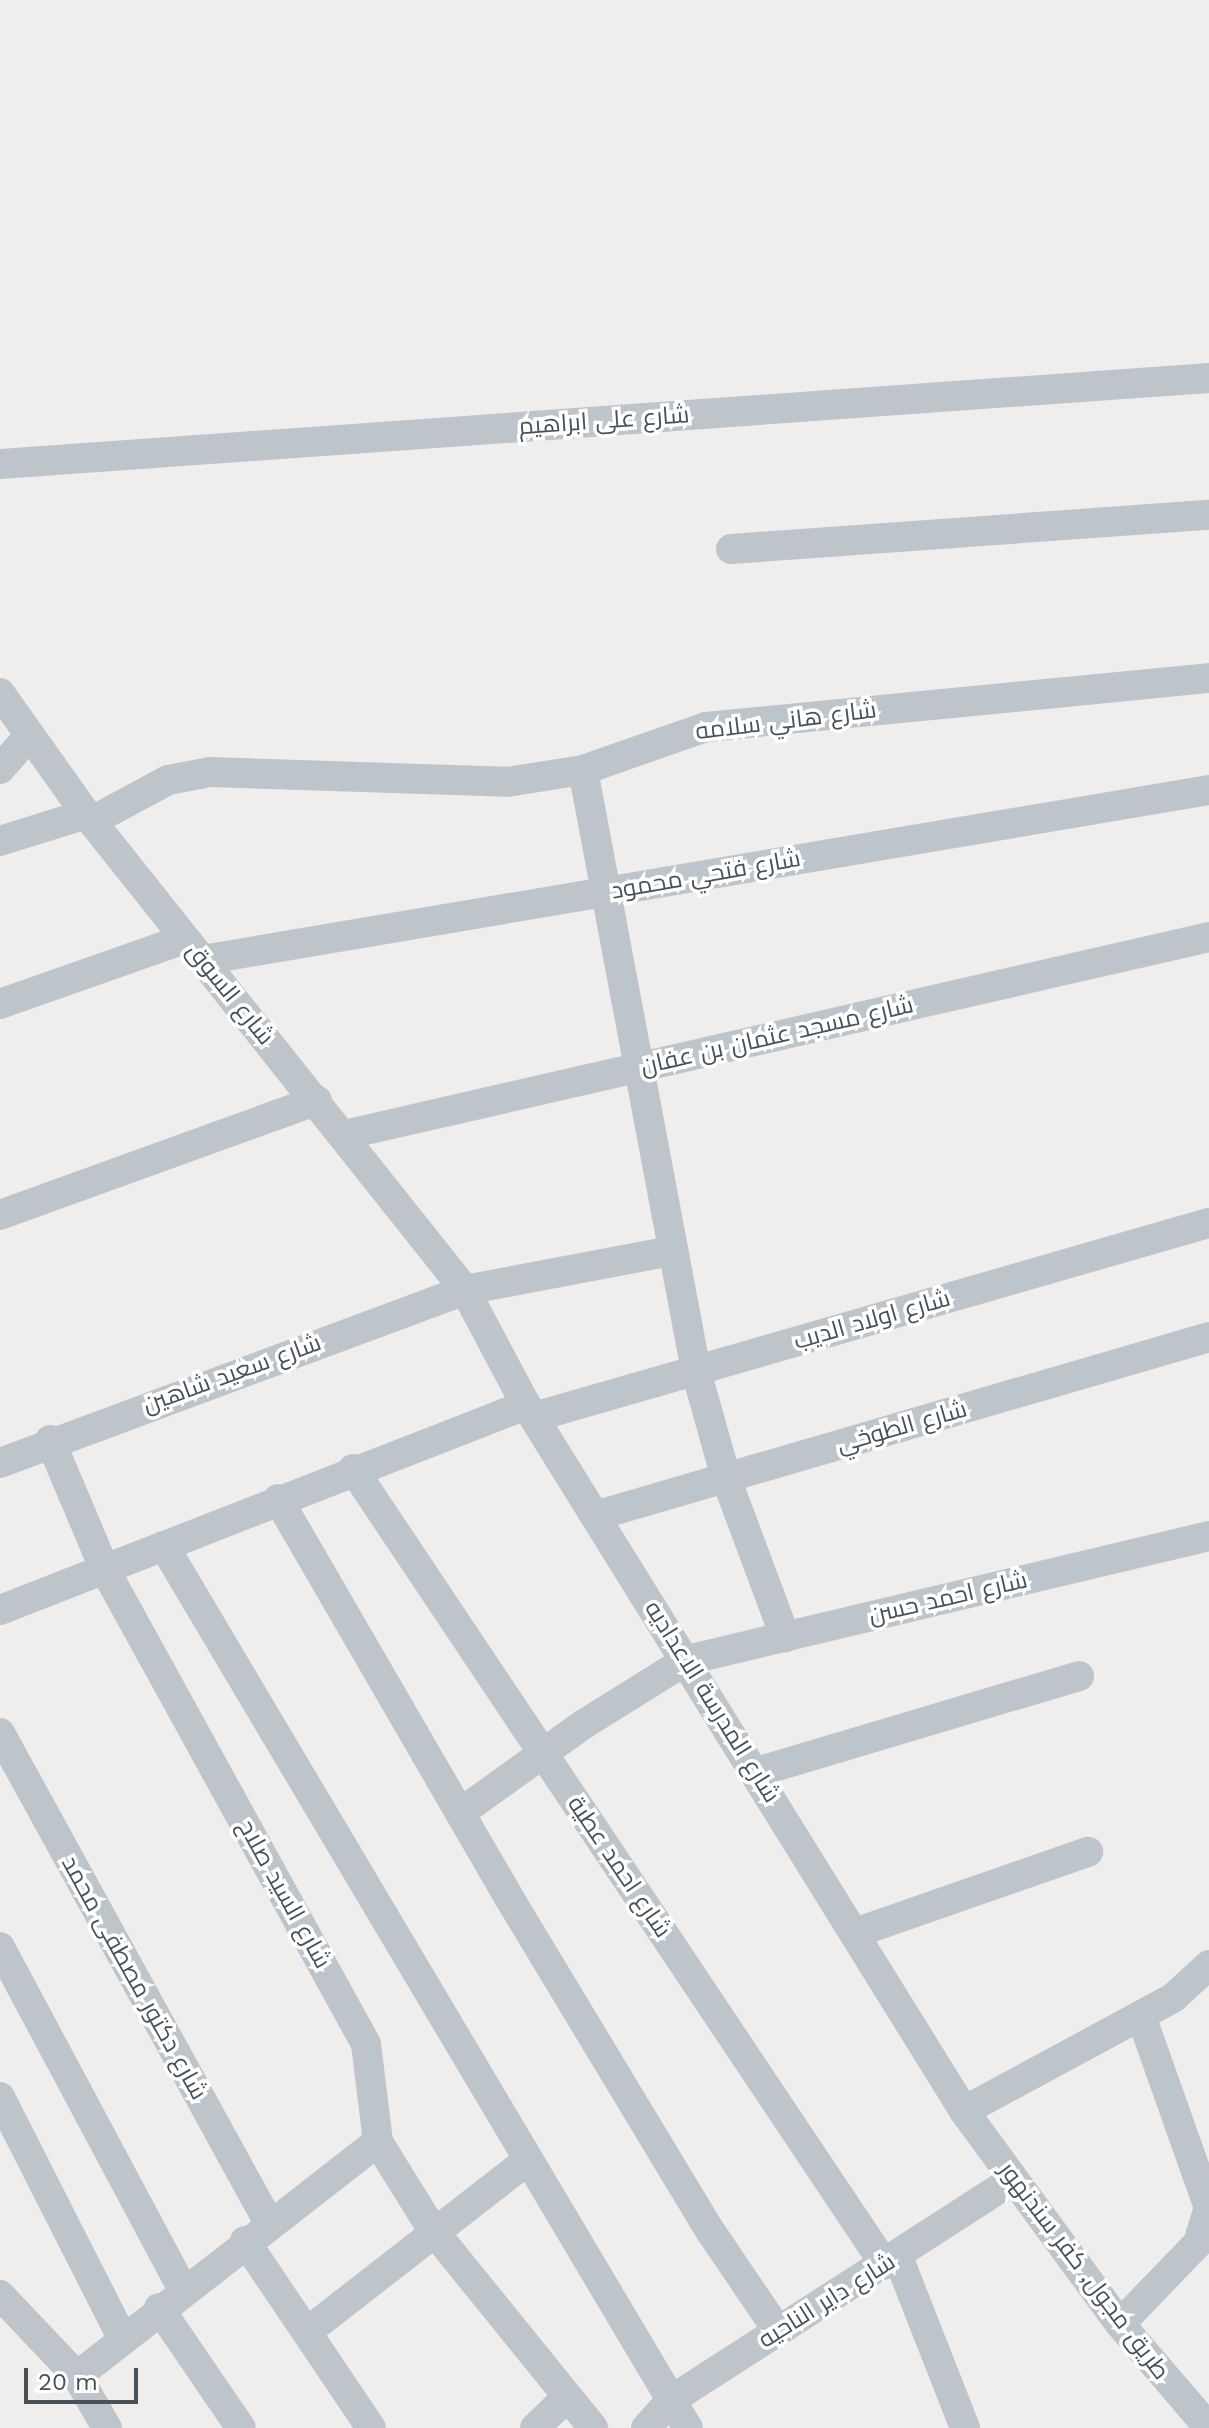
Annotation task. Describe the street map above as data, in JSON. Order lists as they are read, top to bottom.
{
  "streets": {
    "street": [
      "شارع على ابراهيم",
      "شارع هاني سلامه",
      "شارع فتحي محمود",
      "شارع السوق",
      "شارع مسجد عثمان بن عفان",
      "شارع اولاد الديب",
      "شارع سعيد شاهين",
      "شارع الطوخي",
      "شارع احمد حسن",
      "شارع المدرسة الاعداديه",
      "شارع احمد عطية",
      "شارع السيد صلاح",
      "شارع دكتور مصطفى محمد",
      "طريق مجول, كفر سندنهور",
      "شارع داير الناحيه"
    ]
  },
  "crossings": [
    ["شارع هاني سلامه", "شارع السوق"],
    ["شارع فتحي محمود", "شارع السوق"],
    ["شارع السوق", "شارع مسجد عثمان بن عفان"],
    ["شارع السوق", "شارع سعيد شاهين"],
    ["شارع السوق", "شارع المدرسة الاعداديه"],
    ["شارع اولاد الديب", "شارع المدرسة الاعداديه"],
    ["شارع اولاد الديب", "شارع احمد عطية"],
    ["شارع اولاد الديب", "شارع السيد صلاح"],
    ["شارع سعيد شاهين", "شارع المدرسة الاعداديه"],
    ["شارع سعيد شاهين", "شارع السيد صلاح"],
    ["شارع الطوخي", "شارع المدرسة الاعداديه"],
    ["شارع احمد حسن", "شارع المدرسة الاعداديه"],
    ["شارع احمد حسن", "شارع احمد عطية"],
    ["شارع المدرسة الاعداديه", "طريق مجول, كفر سندنهور"],
    ["شارع احمد عطية", "شارع داير الناحيه"],
    ["طريق مجول, كفر سندنهور", "شارع داير الناحيه"]
  ],
  "scale_bar": "20 m"
}
